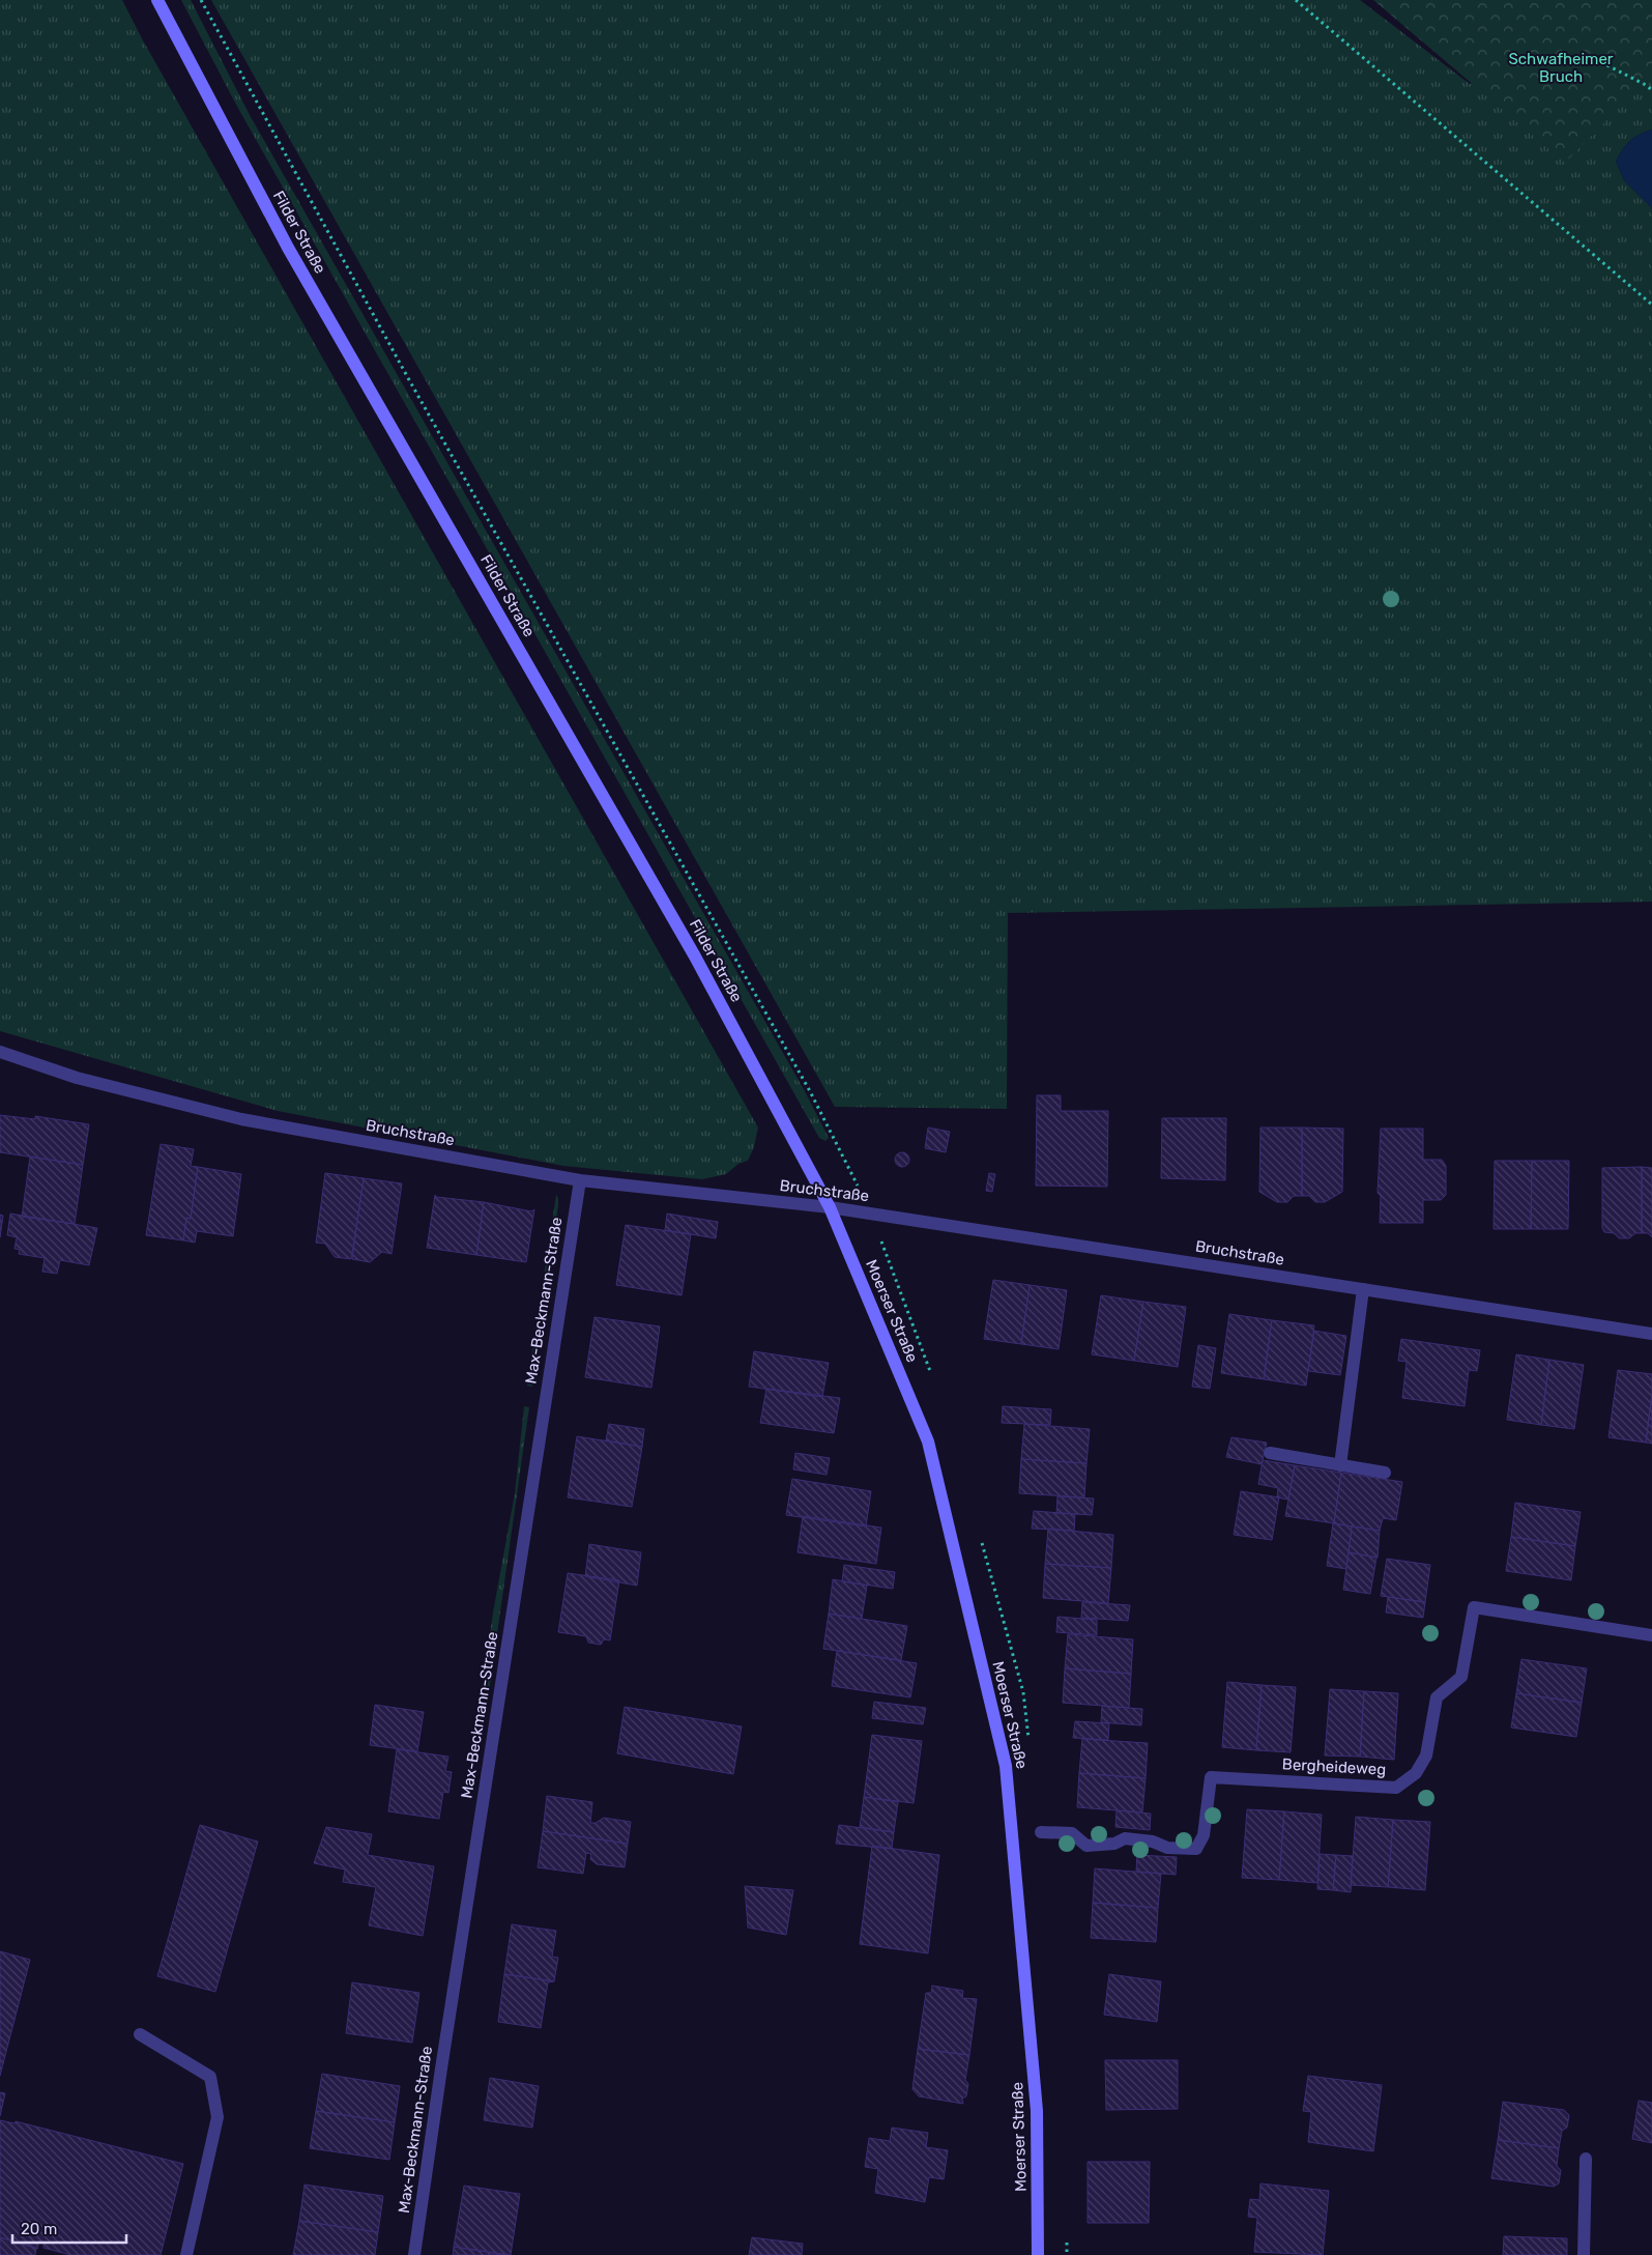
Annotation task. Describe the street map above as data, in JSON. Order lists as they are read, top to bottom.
{
  "streets": {
    "street": [
      "Filder Straße",
      "Bruchstraße",
      "Max-Beckmann-Straße",
      "Moerser Straße",
      "Bergheideweg"
    ]
  },
  "crossings": [
    ["Filder Straße", "Bruchstraße"],
    ["Filder Straße", "Moerser Straße"],
    ["Bruchstraße", "Max-Beckmann-Straße"],
    ["Bruchstraße", "Moerser Straße"]
  ],
  "parks": ["Schwafheimer Bruch"],
  "scale_bar": "20 m"
}
